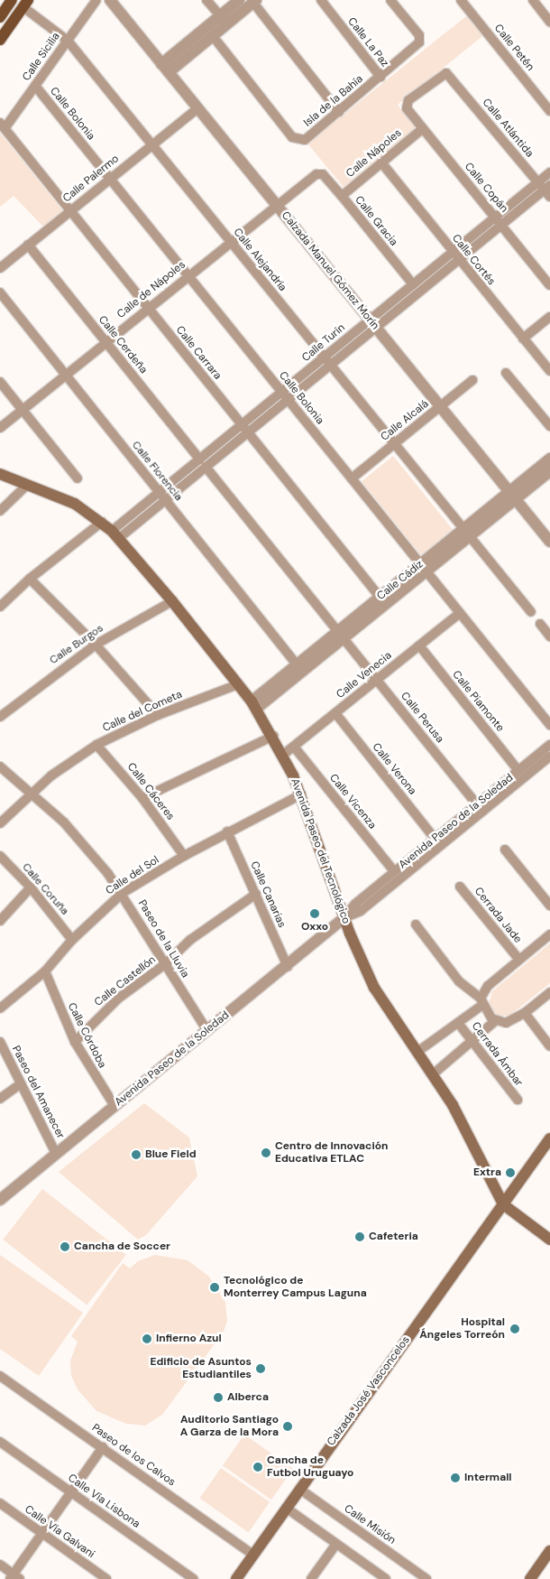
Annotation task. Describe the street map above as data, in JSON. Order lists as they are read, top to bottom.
{
  "streets": {
    "main road": ["Avenida Paseo del Tecnológico", "Calzada José Vasconcelos"],
    "street": [
      "Calle La Paz",
      "Calle Petén",
      "Calle Sicilia",
      "Isla de la Bahía",
      "Calle Bolonia",
      "Calle Atlántida",
      "Calle Nápoles",
      "Calle Palermo",
      "Calle Copán",
      "Calle Gracia",
      "Calle Alejandría",
      "Calle Cortés",
      "Calzada Manuel Gómez Morín",
      "Calle de Nápoles",
      "Calle Turín",
      "Calle Cerdeña",
      "Calle Carrara",
      "Calle Alcalá",
      "Calle Florencia",
      "Calle Cádiz",
      "Calle Burgos",
      "Calle Venecia",
      "Calle Piamonte",
      "Calle del Cometa",
      "Calle Perusa",
      "Calle Verona",
      "Calle Cáceres",
      "Calle Vicenza",
      "Avenida Paseo de la Soledad",
      "Calle del Sol",
      "Calle Coruña",
      "Calle Canarias",
      "Cerrada Jade",
      "Paseo de la Lluvia",
      "Calle Castellón",
      "Calle Córdoba",
      "Cerrada Ámbar",
      "Paseo del Amanecer",
      "Paseo de los Calvos",
      "Calle Vía Lisbona",
      "Calle Misión",
      "Calle Vía Galvani"
    ]
  },
  "crossings": [
    ["Calle La Paz", "Isla de la Bahía"],
    ["Calle Sicilia", "Calle Bolonia"],
    ["Calle Sicilia", "Calle Alejandría"],
    ["Calle Sicilia", "Calle Carrara"],
    ["Calle Bolonia", "Calle Palermo"],
    ["Calle Bolonia", "Calle de Nápoles"],
    ["Calle Bolonia", "Calle Turín"],
    ["Calle Bolonia", "Calle Alcalá"],
    ["Calle Bolonia", "Calle Cádiz"],
    ["Calle Bolonia", "Calle Venecia"],
    ["Calle Atlántida", "Calle Copán"],
    ["Calle Atlántida", "Calle Turín"],
    ["Calle Nápoles", "Calle Copán"],
    ["Calle Nápoles", "Calle Gracia"],
    ["Calle Nápoles", "Calle Cortés"],
    ["Calle Palermo", "Calle Alejandría"],
    ["Calle Palermo", "Calzada Manuel Gómez Morín"],
    ["Calle Palermo", "Calle Cerdeña"],
    ["Calle Palermo", "Calle Carrara"],
    ["Calle Copán", "Calle Turín"],
    ["Calle Gracia", "Calle de Nápoles"],
    ["Calle Gracia", "Calle Turín"],
    ["Calle Alejandría", "Calle de Nápoles"],
    ["Calle Alejandría", "Calle Turín"],
    ["Calle Alejandría", "Calle Alcalá"],
    ["Calle Alejandría", "Calle Cádiz"],
    ["Calle Cortés", "Calle Turín"],
    ["Calzada Manuel Gómez Morín", "Calle de Nápoles"],
    ["Calzada Manuel Gómez Morín", "Calle Turín"],
    ["Calzada Manuel Gómez Morín", "Calle Alcalá"],
    ["Calzada Manuel Gómez Morín", "Calle Cádiz"],
    ["Calle de Nápoles", "Calle Cerdeña"],
    ["Calle de Nápoles", "Calle Carrara"],
    ["Calle de Nápoles", "Calle Florencia"],
    ["Calle Turín", "Calle Cerdeña"],
    ["Calle Turín", "Calle Carrara"],
    ["Calle Turín", "Calle Florencia"],
    ["Calle Turín", "Avenida Paseo del Tecnológico"],
    ["Calle Cerdeña", "Calle Cádiz"],
    ["Calle Cerdeña", "Calle Perusa"],
    ["Calle Carrara", "Calle Cádiz"],
    ["Calle Florencia", "Calle Cádiz"],
    ["Calle Cádiz", "Calle Perusa"],
    ["Calle Cádiz", "Avenida Paseo del Tecnológico"],
    ["Calle Burgos", "Avenida Paseo del Tecnológico"],
    ["Calle Venecia", "Calle Piamonte"],
    ["Calle Venecia", "Calle Perusa"],
    ["Calle Venecia", "Calle Verona"],
    ["Calle Venecia", "Calle Vicenza"],
    ["Calle Venecia", "Avenida Paseo del Tecnológico"],
    ["Calle Piamonte", "Avenida Paseo de la Soledad"],
    ["Calle del Cometa", "Calle Cáceres"],
    ["Calle del Cometa", "Avenida Paseo del Tecnológico"],
    ["Calle del Cometa", "Paseo de la Lluvia"],
    ["Calle Perusa", "Avenida Paseo de la Soledad"],
    ["Calle Verona", "Avenida Paseo de la Soledad"],
    ["Calle Cáceres", "Calle del Sol"],
    ["Calle Vicenza", "Avenida Paseo de la Soledad"],
    ["Avenida Paseo de la Soledad", "Avenida Paseo del Tecnológico"],
    ["Avenida Paseo de la Soledad", "Calle Canarias"],
    ["Avenida Paseo de la Soledad", "Paseo de la Lluvia"],
    ["Avenida Paseo de la Soledad", "Calle Córdoba"],
    ["Avenida Paseo de la Soledad", "Paseo del Amanecer"],
    ["Avenida Paseo del Tecnológico", "Calle del Sol"],
    ["Avenida Paseo del Tecnológico", "Calzada José Vasconcelos"],
    ["Calle del Sol", "Calle Coruña"],
    ["Calle del Sol", "Calle Canarias"],
    ["Calle del Sol", "Paseo de la Lluvia"],
    ["Calle del Sol", "Calle Córdoba"],
    ["Calle Canarias", "Calle Castellón"],
    ["Paseo de la Lluvia", "Calle Castellón"],
    ["Calle Castellón", "Calle Córdoba"],
    ["Calzada José Vasconcelos", "Paseo de los Calvos"],
    ["Calzada José Vasconcelos", "Calle Misión"]
  ],
  "places": [
    "Oxxo",
    "Centro de Innovación Educativa ETLAC",
    "Blue Field",
    "Extra",
    "Cafeteria",
    "Cancha de Soccer",
    "Tecnológico de Monterrey Campus Laguna",
    "Hospital Ángeles Torreón",
    "Infierno Azul",
    "Edificio de Asuntos Estudiantiles",
    "Alberca",
    "Auditorio Santiago A Garza de la Mora",
    "Cancha de Futbol Uruguayo",
    "Intermall"
  ]
}
